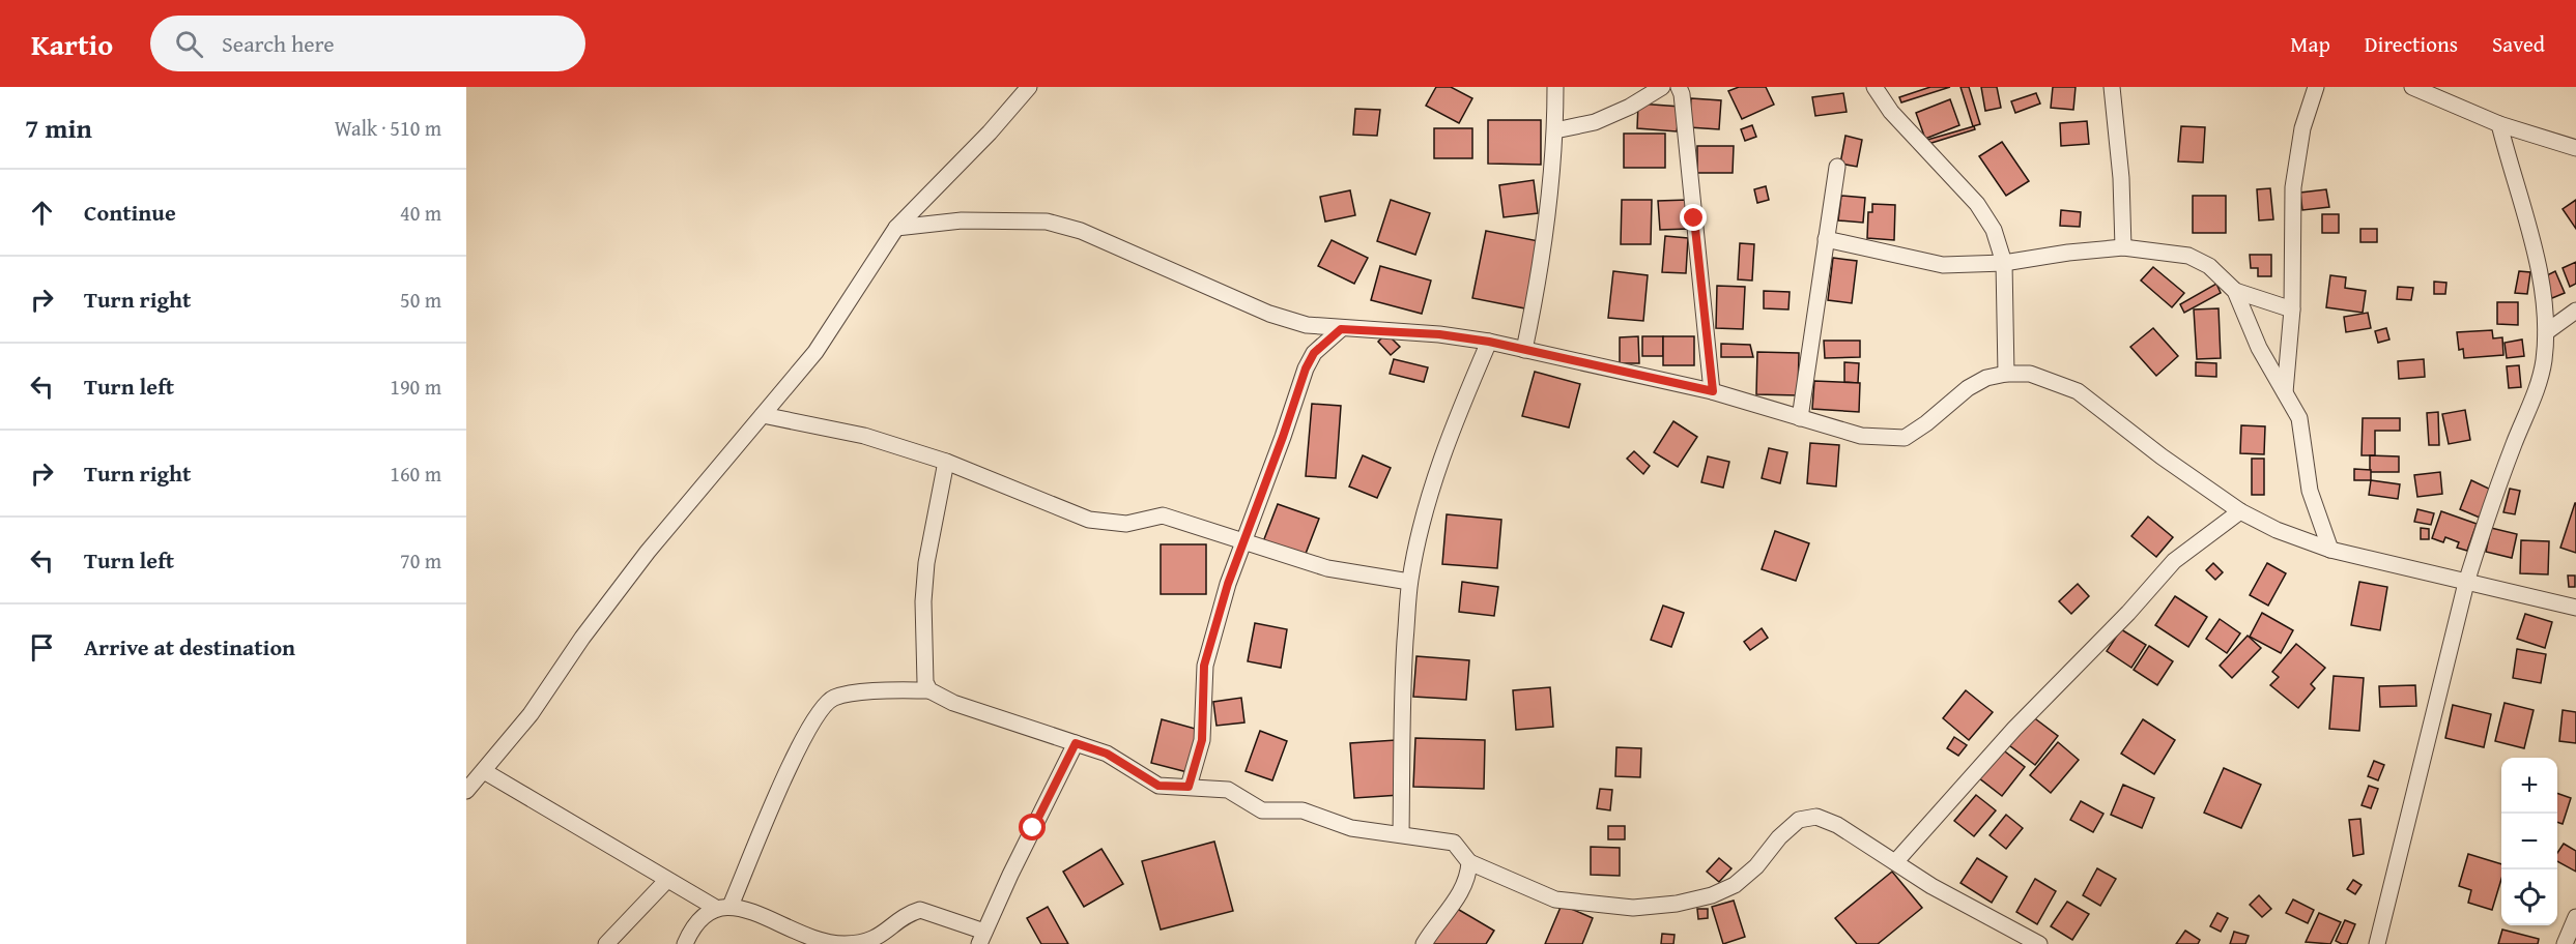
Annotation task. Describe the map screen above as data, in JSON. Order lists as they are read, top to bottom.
{
  "page": {
    "header": "Kartio",
    "search": "Search here",
    "nav": ["Map", "Directions", "Saved"],
    "heading": ["7 min", "Walk · 510 m"],
    "list": [
      ["Continue", "40 m"],
      ["Turn right", "50 m"],
      ["Turn left", "190 m"],
      ["Turn right", "160 m"],
      ["Turn left", "70 m"],
      "Arrive at destination"
    ],
    "map_buttons": ["+", "−"]
  }
}
